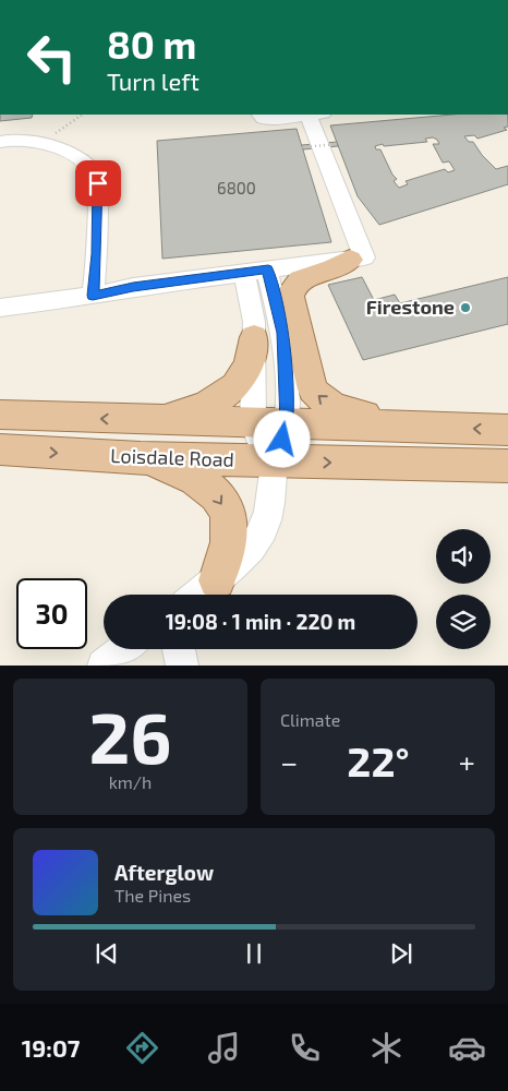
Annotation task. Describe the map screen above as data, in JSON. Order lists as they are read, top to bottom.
{
  "streets": {
    "main road": ["Loisdale Road"]
  },
  "places": ["Firestone"],
  "house_numbers": ["6800"],
  "page": {
    "turn": ["80 m", "Turn left"],
    "limit": "30",
    "trip": "19:08 · 1 min · 220 m",
    "tile": [
      ["26", "km/h"],
      "Climate"
    ],
    "heat": ["−", "22°", "+"],
    "song": ["Afterglow", "The Pines"],
    "tabs": "19:07"
  }
}
